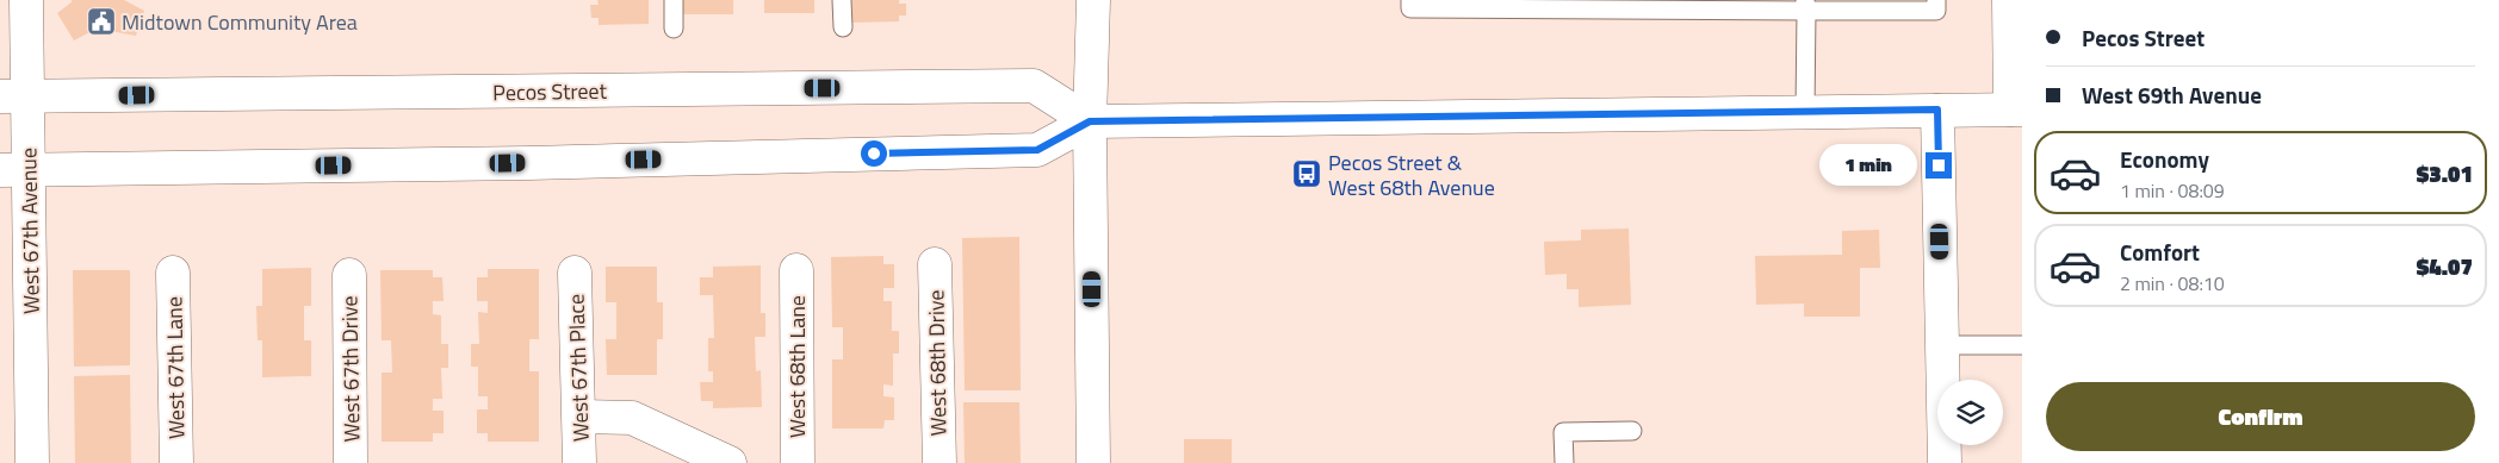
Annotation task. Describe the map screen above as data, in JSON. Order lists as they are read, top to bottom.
{
  "streets": {
    "main road": [
      "Pecos Street",
      "West 67th Avenue",
      "West 68th Drive",
      "West 68th Lane",
      "West 67th Lane",
      "West 67th Place",
      "West 67th Drive"
    ]
  },
  "crossings": [
    ["Pecos Street", "West 67th Avenue"]
  ],
  "places": {
    "public building": ["Midtown Community Area"],
    "bus stop": ["Pecos Street & West 68th Avenue"]
  },
  "page": {
    "banner": ["Pecos Street", "West 69th Avenue"],
    "list": [
      {
        "name": "Economy",
        "note": "1 min · 08:09",
        "value": "$3.01"
      },
      {
        "name": "Comfort",
        "note": "2 min · 08:10",
        "value": "$4.07"
      }
    ],
    "bubble": "1 min",
    "buttons": "Confirm"
  }
}
